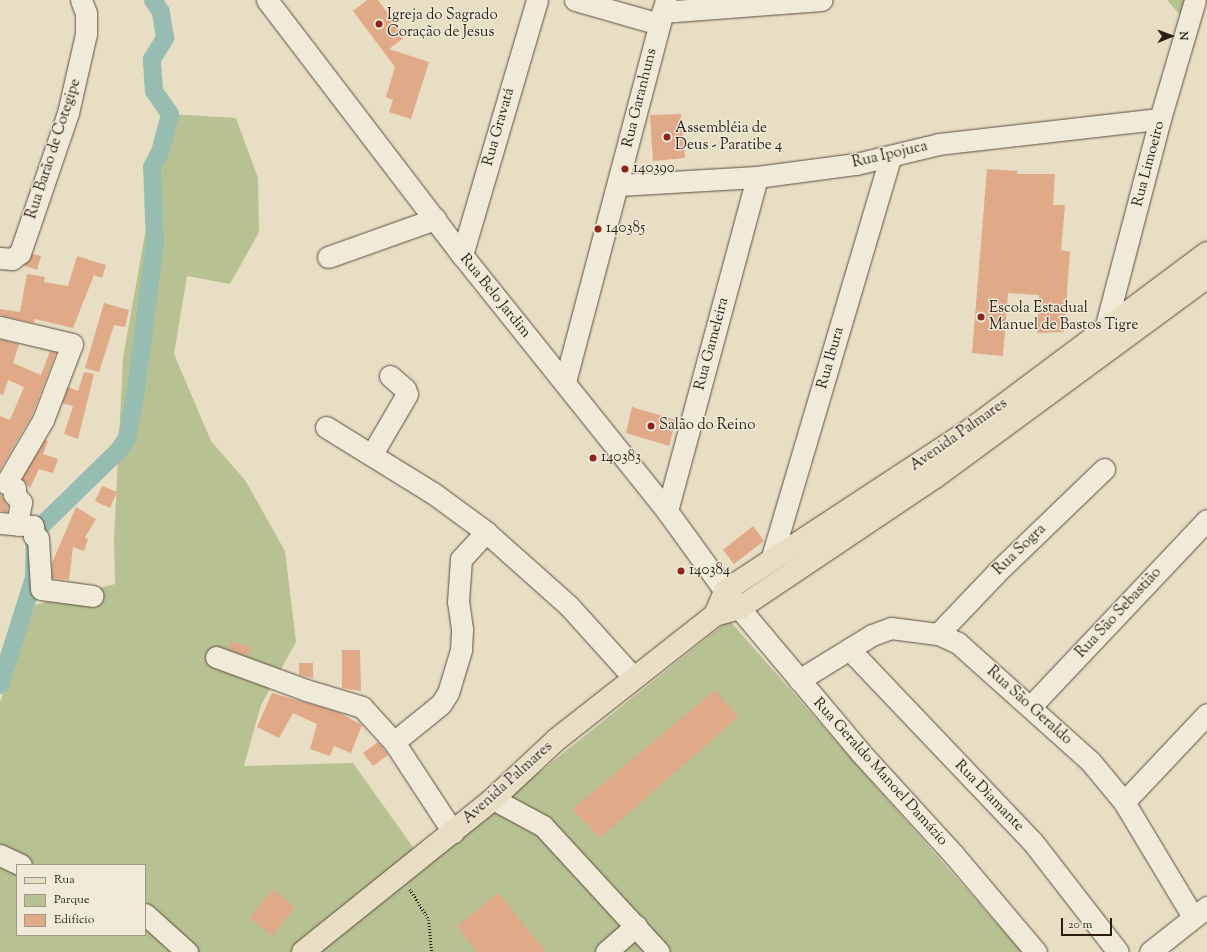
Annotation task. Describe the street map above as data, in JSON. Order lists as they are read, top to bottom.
{
  "streets": {
    "main road": ["Avenida Palmares"],
    "street": [
      "Rua Garanhuns",
      "Rua Gravatá",
      "Rua Barão de Cotegipe",
      "Rua Ipojuca",
      "Rua Limoeiro",
      "Rua Belo Jardim",
      "Rua Gameleira",
      "Rua Ibura",
      "Rua Sogra",
      "Rua São Sebastião",
      "Rua São Geraldo",
      "Rua Geraldo Manoel Damázio",
      "Rua Diamante"
    ]
  },
  "crossings": [
    ["Rua Garanhuns", "Rua Ipojuca"],
    ["Rua Garanhuns", "Rua Belo Jardim"],
    ["Rua Gravatá", "Rua Belo Jardim"],
    ["Rua Ipojuca", "Rua Limoeiro"],
    ["Rua Ipojuca", "Rua Gameleira"],
    ["Rua Ipojuca", "Rua Ibura"],
    ["Rua Limoeiro", "Avenida Palmares"],
    ["Rua Belo Jardim", "Rua Gameleira"],
    ["Rua Belo Jardim", "Avenida Palmares"],
    ["Rua Belo Jardim", "Rua Geraldo Manoel Damázio"],
    ["Rua Ibura", "Avenida Palmares"],
    ["Avenida Palmares", "Rua Geraldo Manoel Damázio"],
    ["Rua Sogra", "Rua São Geraldo"],
    ["Rua São Sebastião", "Rua São Geraldo"],
    ["Rua São Geraldo", "Rua Geraldo Manoel Damázio"],
    ["Rua São Geraldo", "Rua Diamante"]
  ],
  "places": [
    "Igreja do Sagrado Coração de Jesus",
    "Assembléia de Deus - Paratibe 4",
    "140390",
    "140385",
    "Escola Estadual Manuel de Bastos Tigre",
    "Salão do Reino",
    "140383",
    "140384"
  ],
  "legend": ["Rua", "Parque", "Edifício"],
  "scale_bar": "20 m",
  "north": "right"
}
